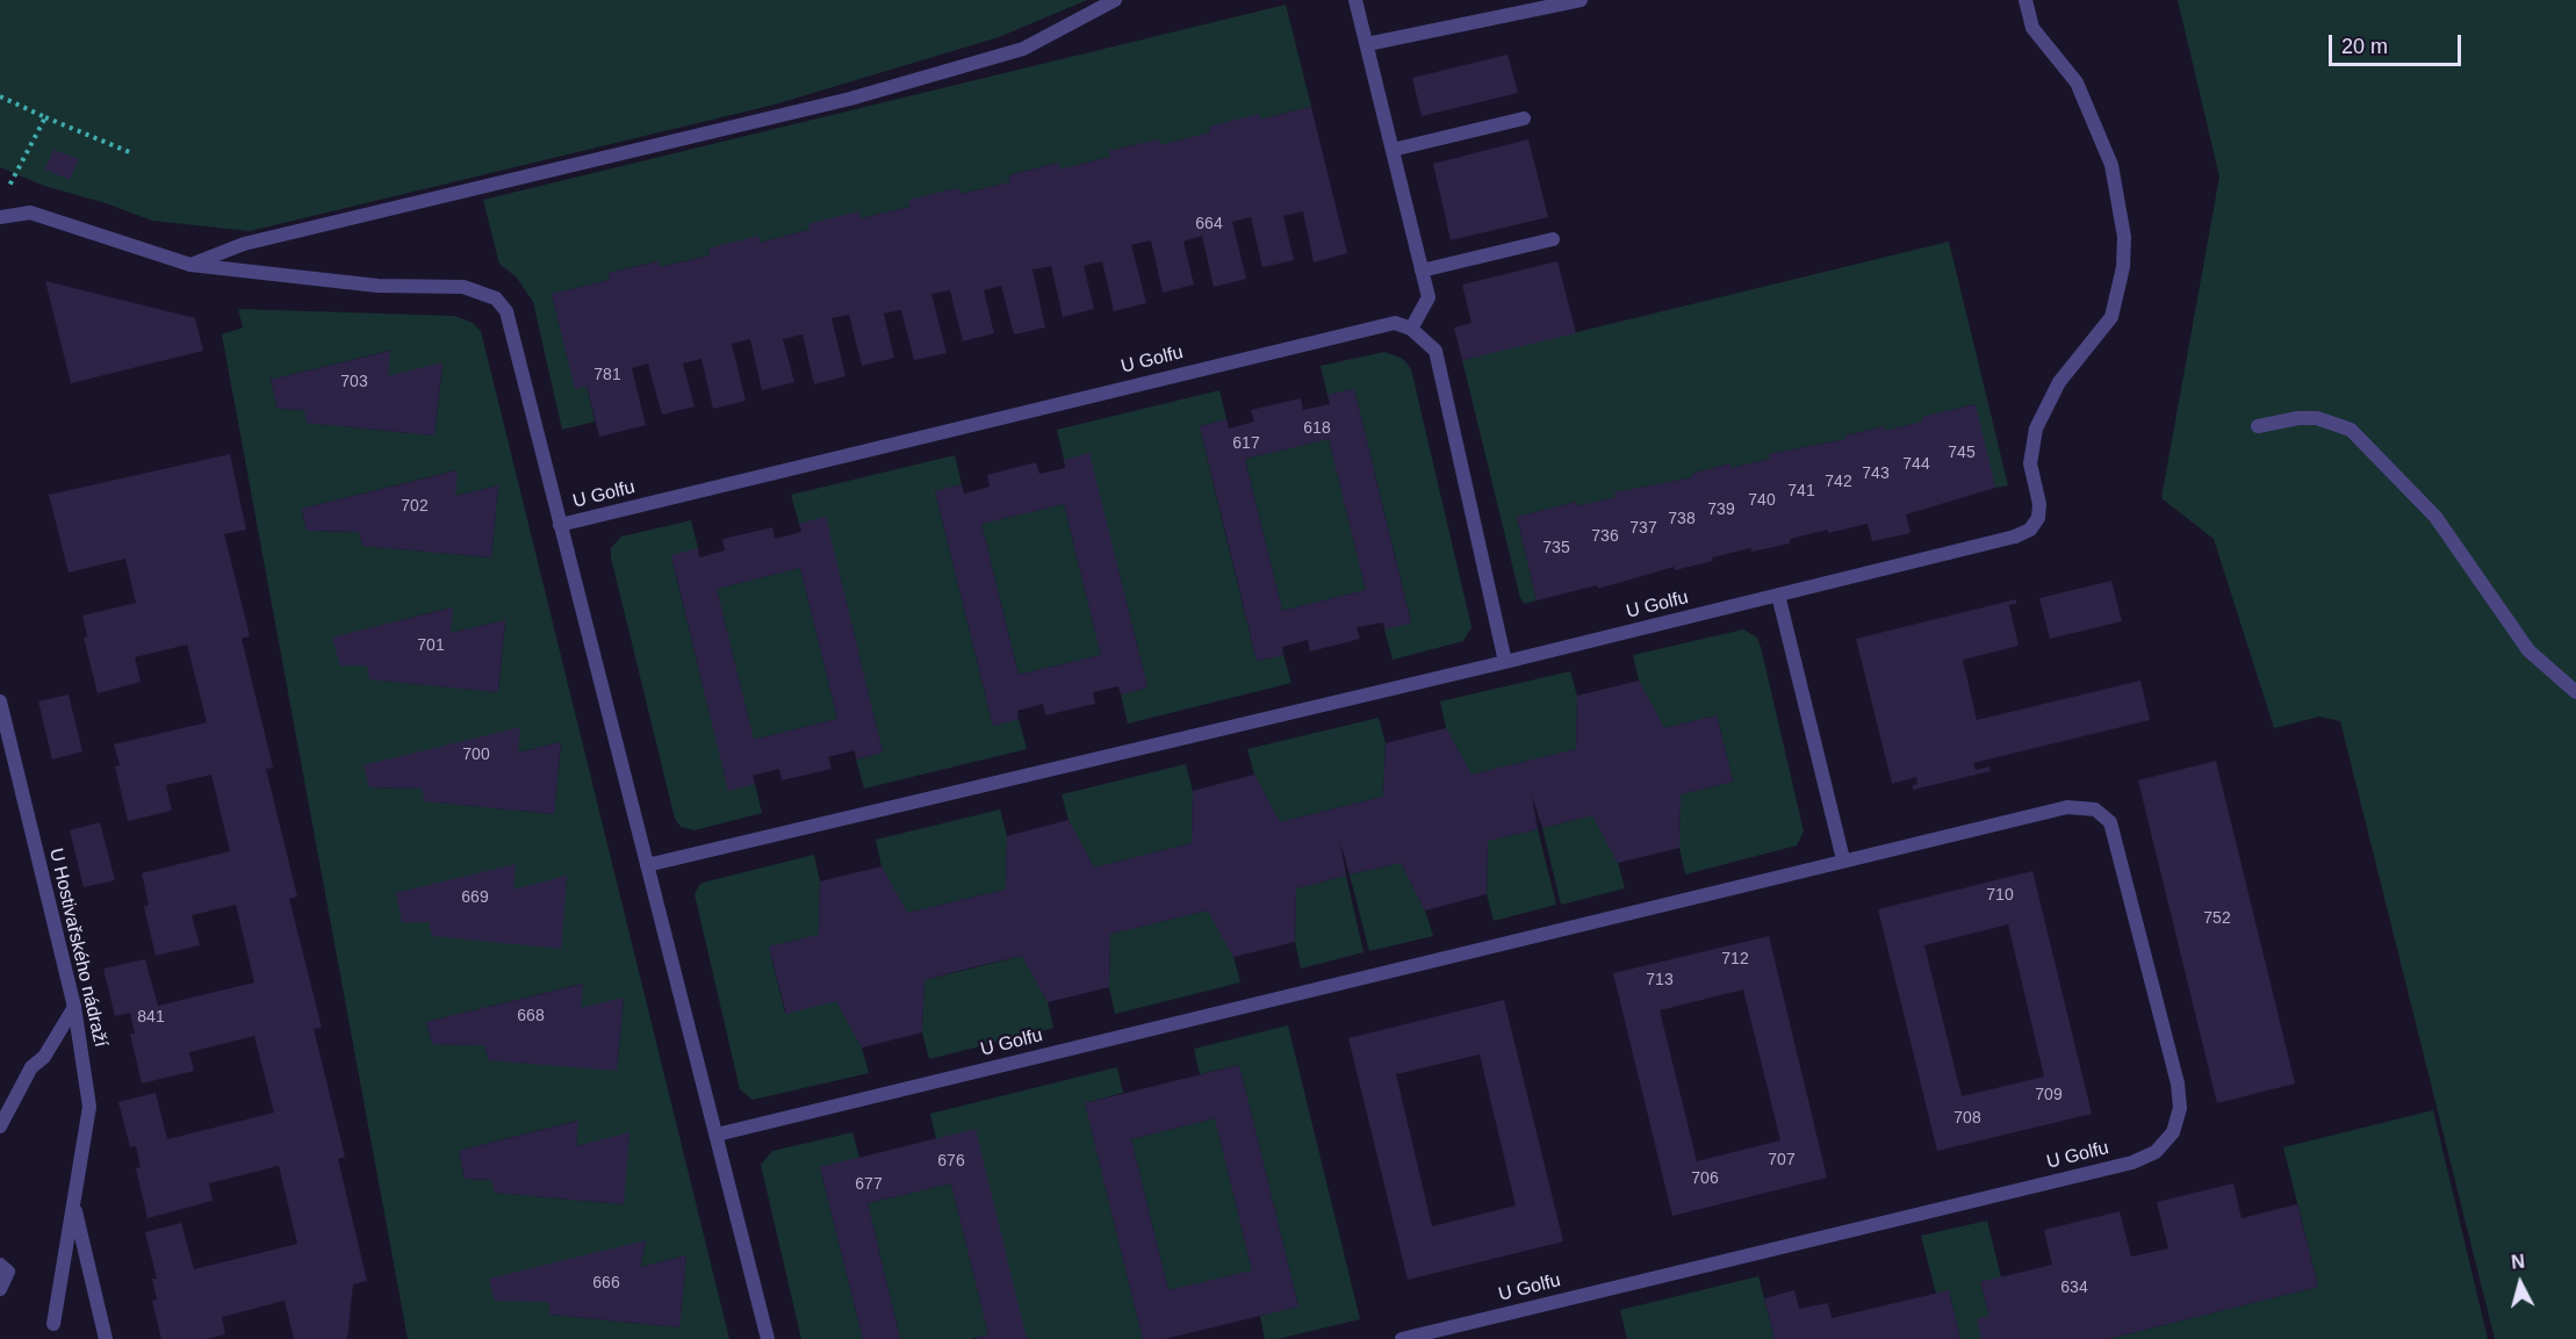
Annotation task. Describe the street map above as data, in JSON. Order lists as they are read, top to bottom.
{
  "streets": {
    "street": ["U Golfu", "U Hostivařského nádraží"]
  },
  "house_numbers": [
    "664",
    "781",
    "703",
    "618",
    "617",
    "745",
    "744",
    "743",
    "742",
    "741",
    "740",
    "702",
    "739",
    "738",
    "737",
    "736",
    "735",
    "701",
    "700",
    "710",
    "669",
    "752",
    "712",
    "713",
    "668",
    "841",
    "709",
    "708",
    "707",
    "676",
    "706",
    "677",
    "666",
    "634"
  ],
  "scale_bar": "20 m",
  "north": "top"
}
